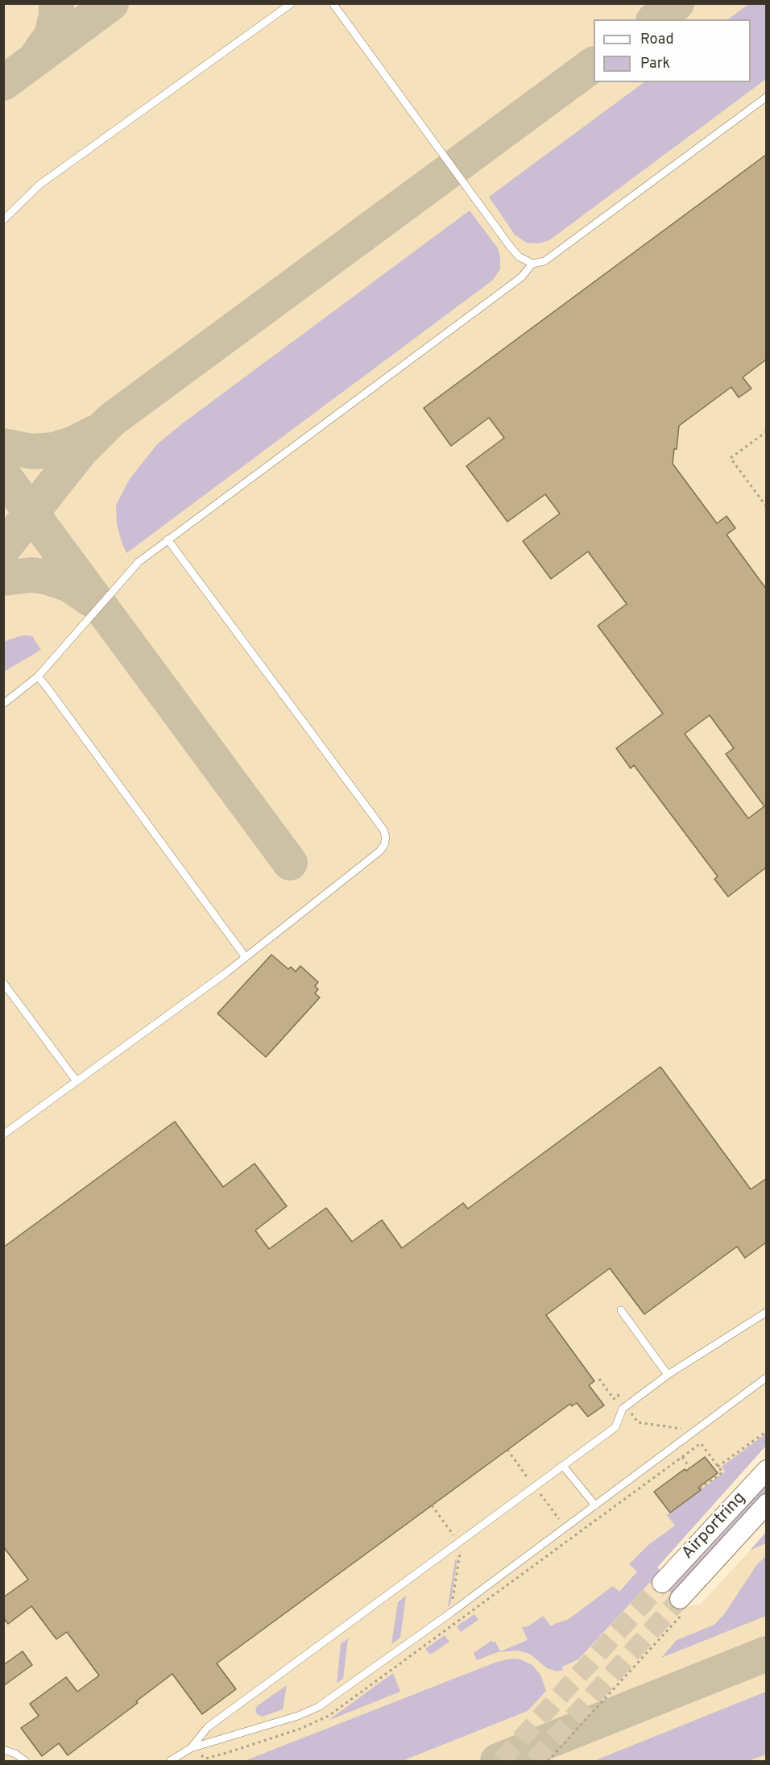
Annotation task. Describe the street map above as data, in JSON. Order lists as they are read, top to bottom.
{
  "streets": {
    "street": ["Airportring"]
  },
  "legend": ["Road", "Park"]
}
